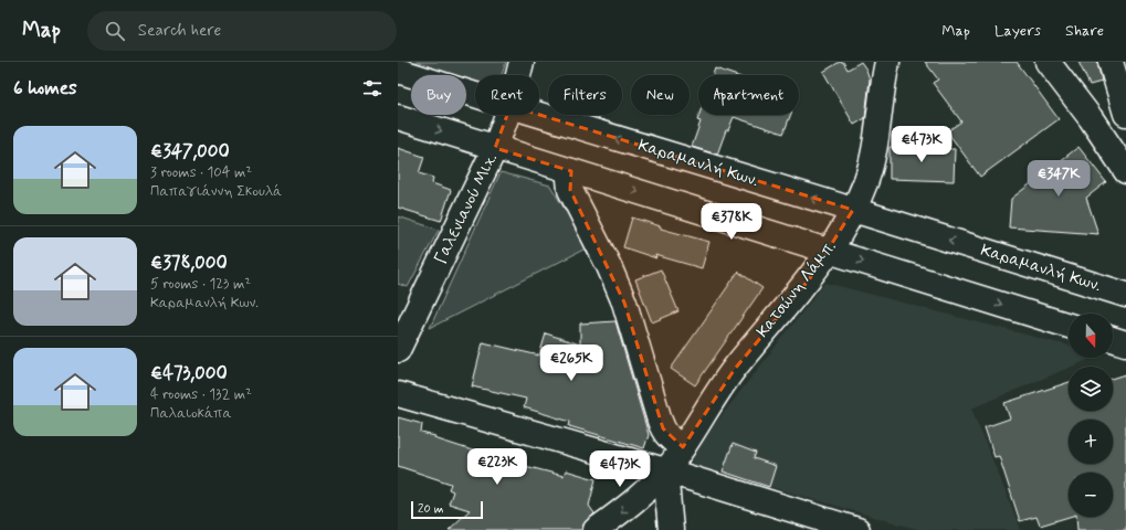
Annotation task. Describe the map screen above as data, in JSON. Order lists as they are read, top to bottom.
{
  "streets": {
    "street": ["Καραμανλή Κων.", "Γαλενιανού Μιχ.", "Κατσώνη Λάμπ."]
  },
  "crossings": [
    ["Καραμανλή Κων.", "Κατσώνη Λάμπ."]
  ],
  "scale_bar": "20 m",
  "north": "bottom",
  "page": {
    "header": "Map",
    "search": "Search here",
    "nav": ["Map", "Layers", "Share"],
    "heading": "6 homes",
    "chip": [
      "Buy",
      "Rent",
      "Filters",
      "New",
      "Apartment"
    ],
    "list": [
      {
        "name": "€347,000",
        "note": "3 rooms · 104 m² · Παπαγιάννη Σκουλά"
      },
      {
        "name": "€378,000",
        "note": "5 rooms · 123 m² · Καραμανλή Κων."
      },
      {
        "name": "€473,000",
        "note": "4 rooms · 132 m² · Παλαιοκάπα"
      }
    ],
    "price": [
      "€473K",
      "€347K",
      "€378K",
      "€265K",
      "€223K",
      "€473K"
    ],
    "map_buttons": ["+", "−"],
    "scale": "20 m"
  }
}
